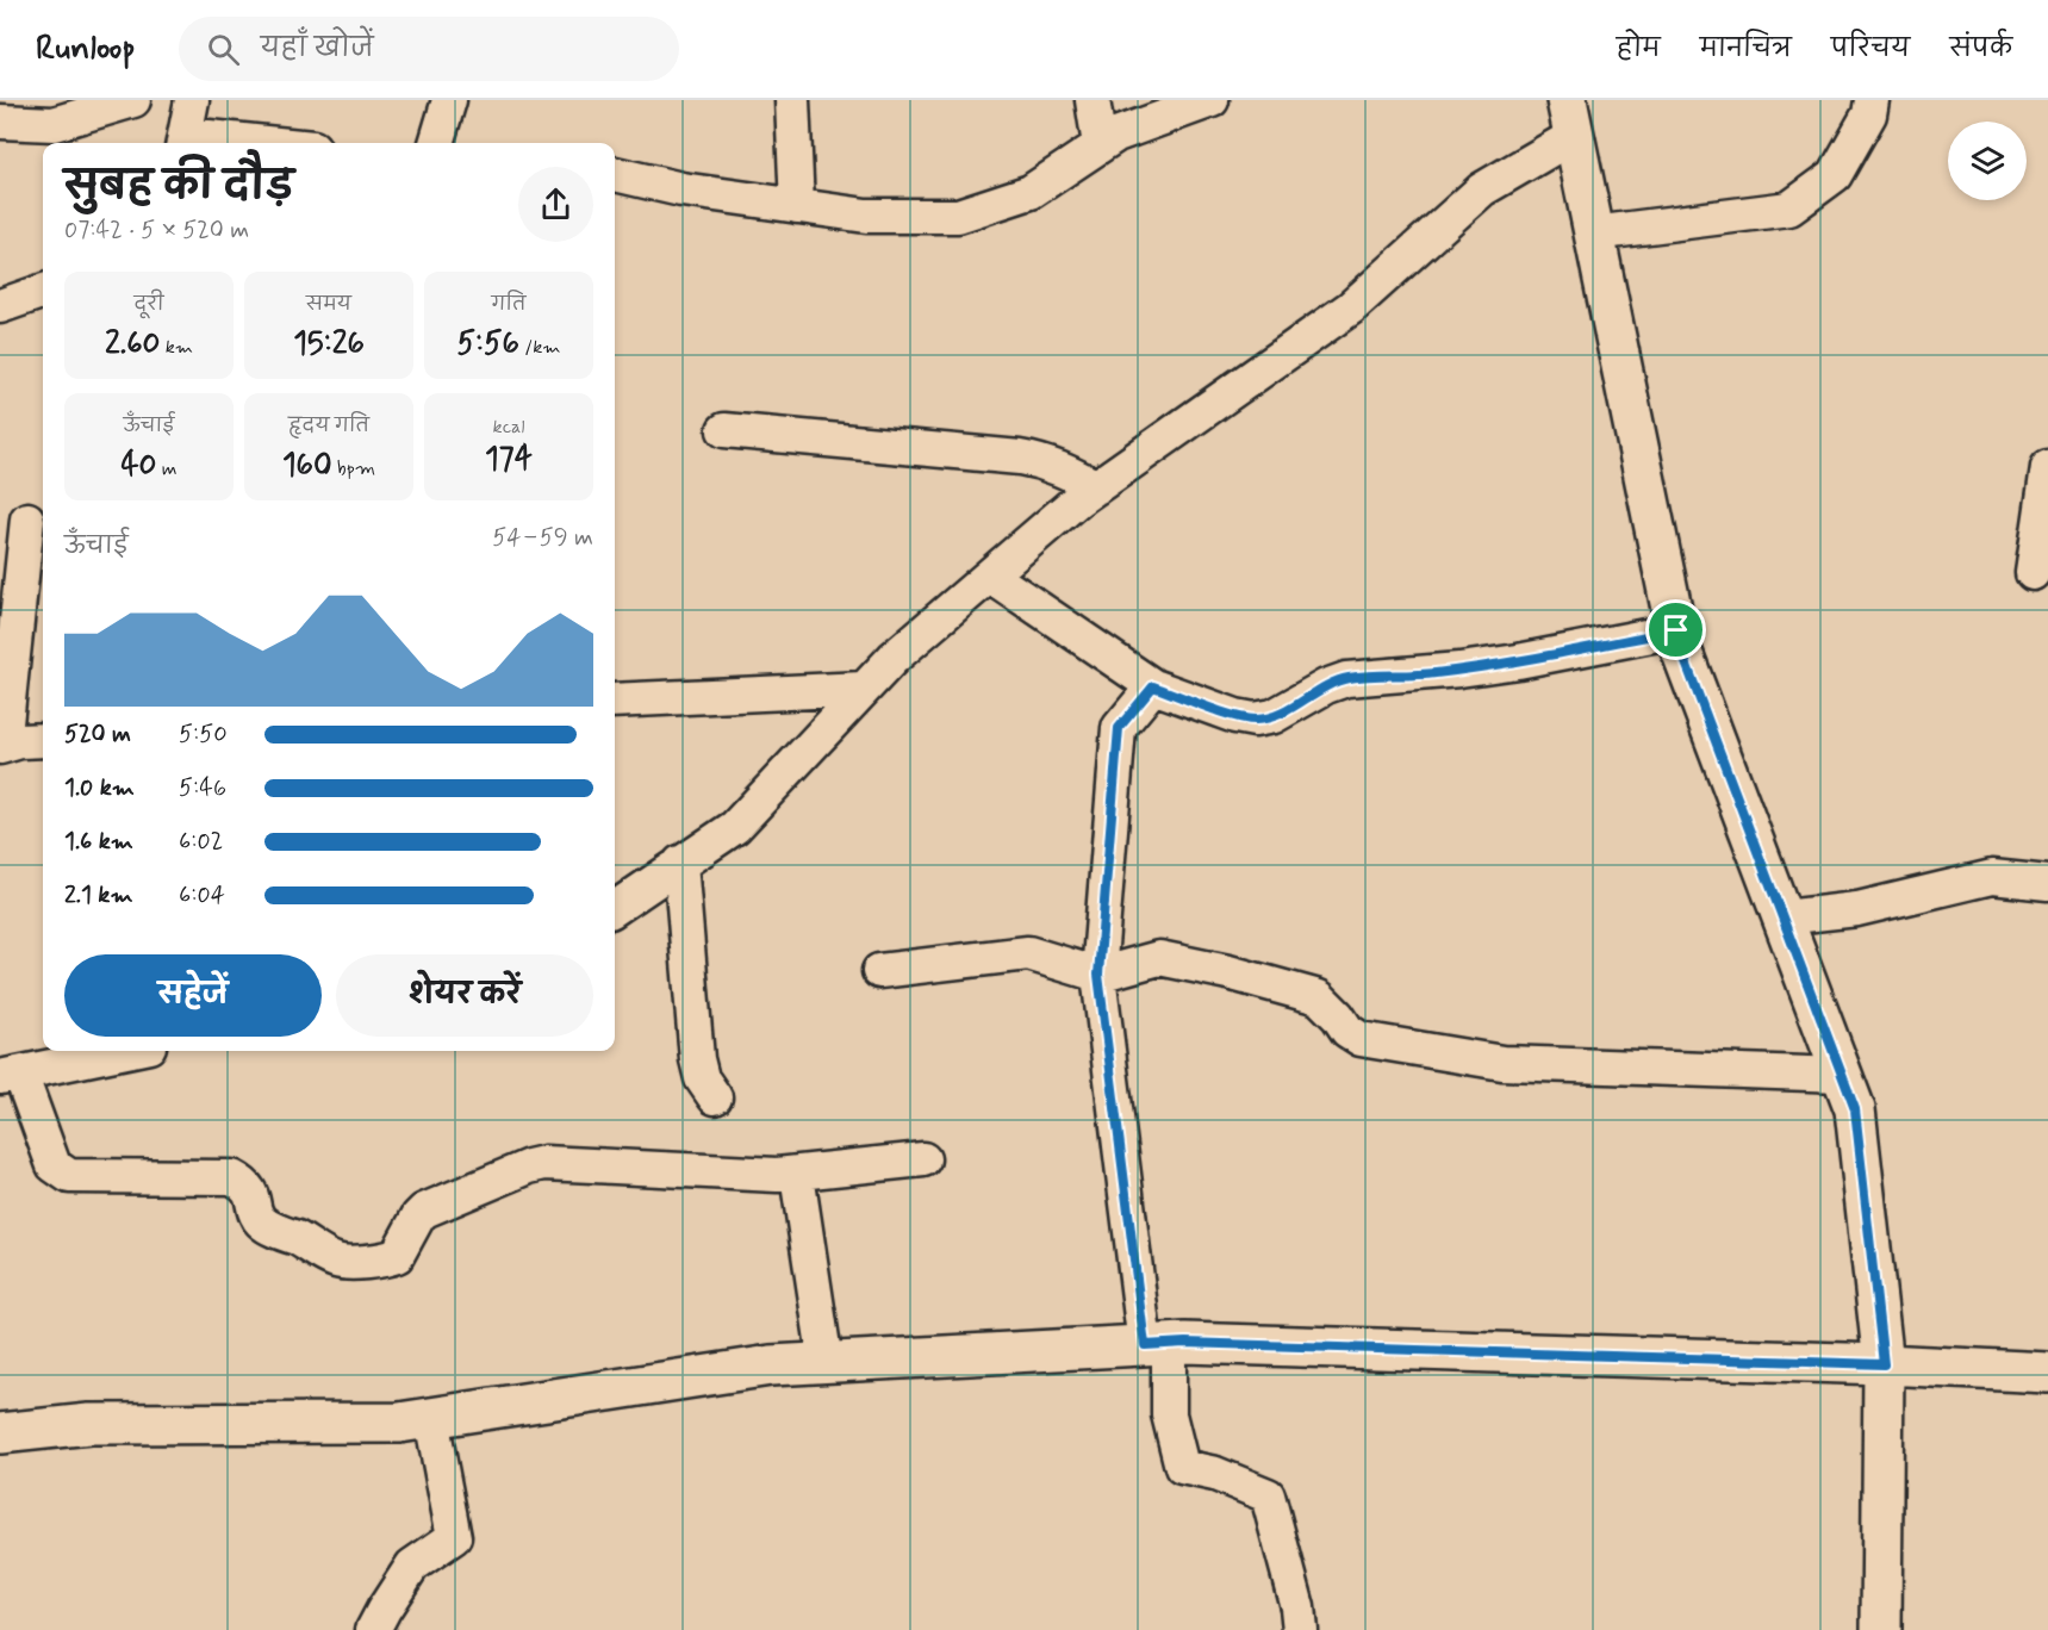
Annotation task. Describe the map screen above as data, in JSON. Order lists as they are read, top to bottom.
{
  "page": {
    "header": "Runloop",
    "search": "यहाँ खोजें",
    "nav": [
      "होम",
      "मानचित्र",
      "परिचय",
      "संपर्क"
    ],
    "heading": ["सुबह की दौड़", "07:42 · 5 × 520 m"],
    "stats": [
      ["दूरी", "2.60 km"],
      ["समय", "15:26"],
      ["गति", "5:56 /km"],
      ["ऊँचाई", "40 m"],
      ["हृदय गति", "160 bpm"],
      ["kcal", "174"]
    ],
    "chart": ["ऊँचाई", "54–59 m"],
    "list": [
      {
        "name": "520 m",
        "note": "5:50"
      },
      {
        "name": "1.0 km",
        "note": "5:46"
      },
      {
        "name": "1.6 km",
        "note": "6:02"
      },
      {
        "name": "2.1 km",
        "note": "6:04"
      }
    ],
    "buttons": ["सहेजें", "शेयर करें"]
  }
}
